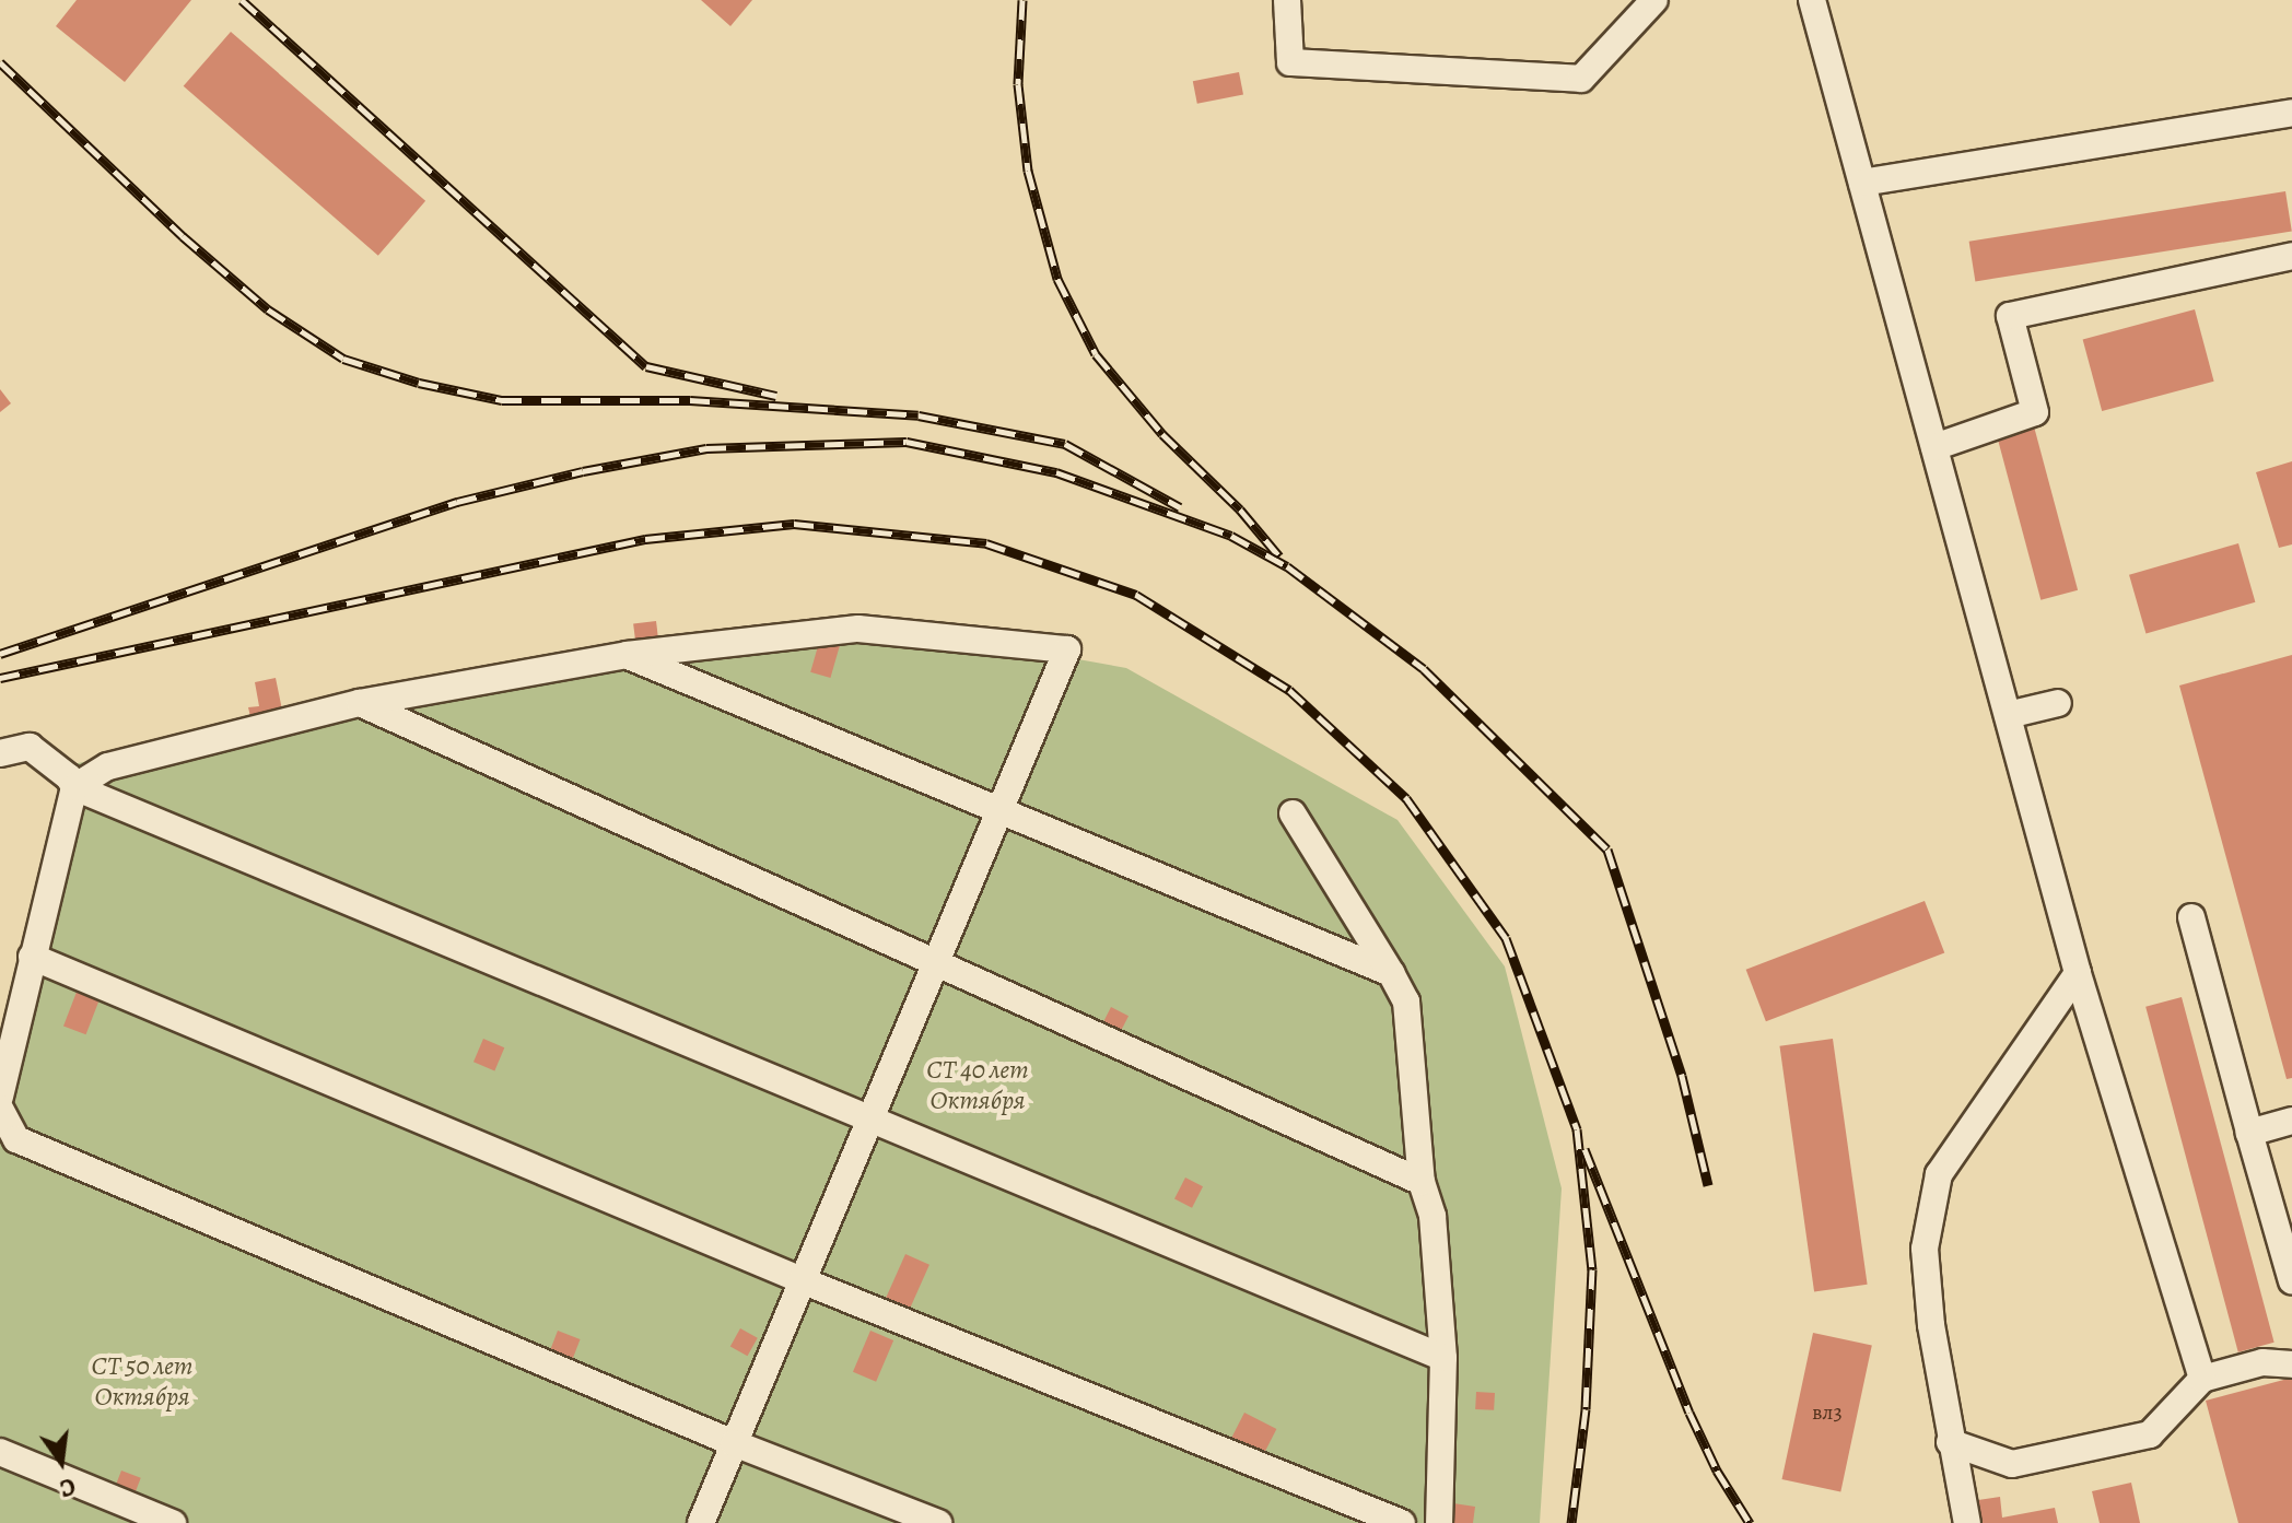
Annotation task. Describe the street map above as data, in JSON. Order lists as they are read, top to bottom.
{
  "parks": ["СТ 40 лет Октября", "СТ 50 лет Октября"],
  "house_numbers": ["вл3"],
  "north": "bottom"
}
